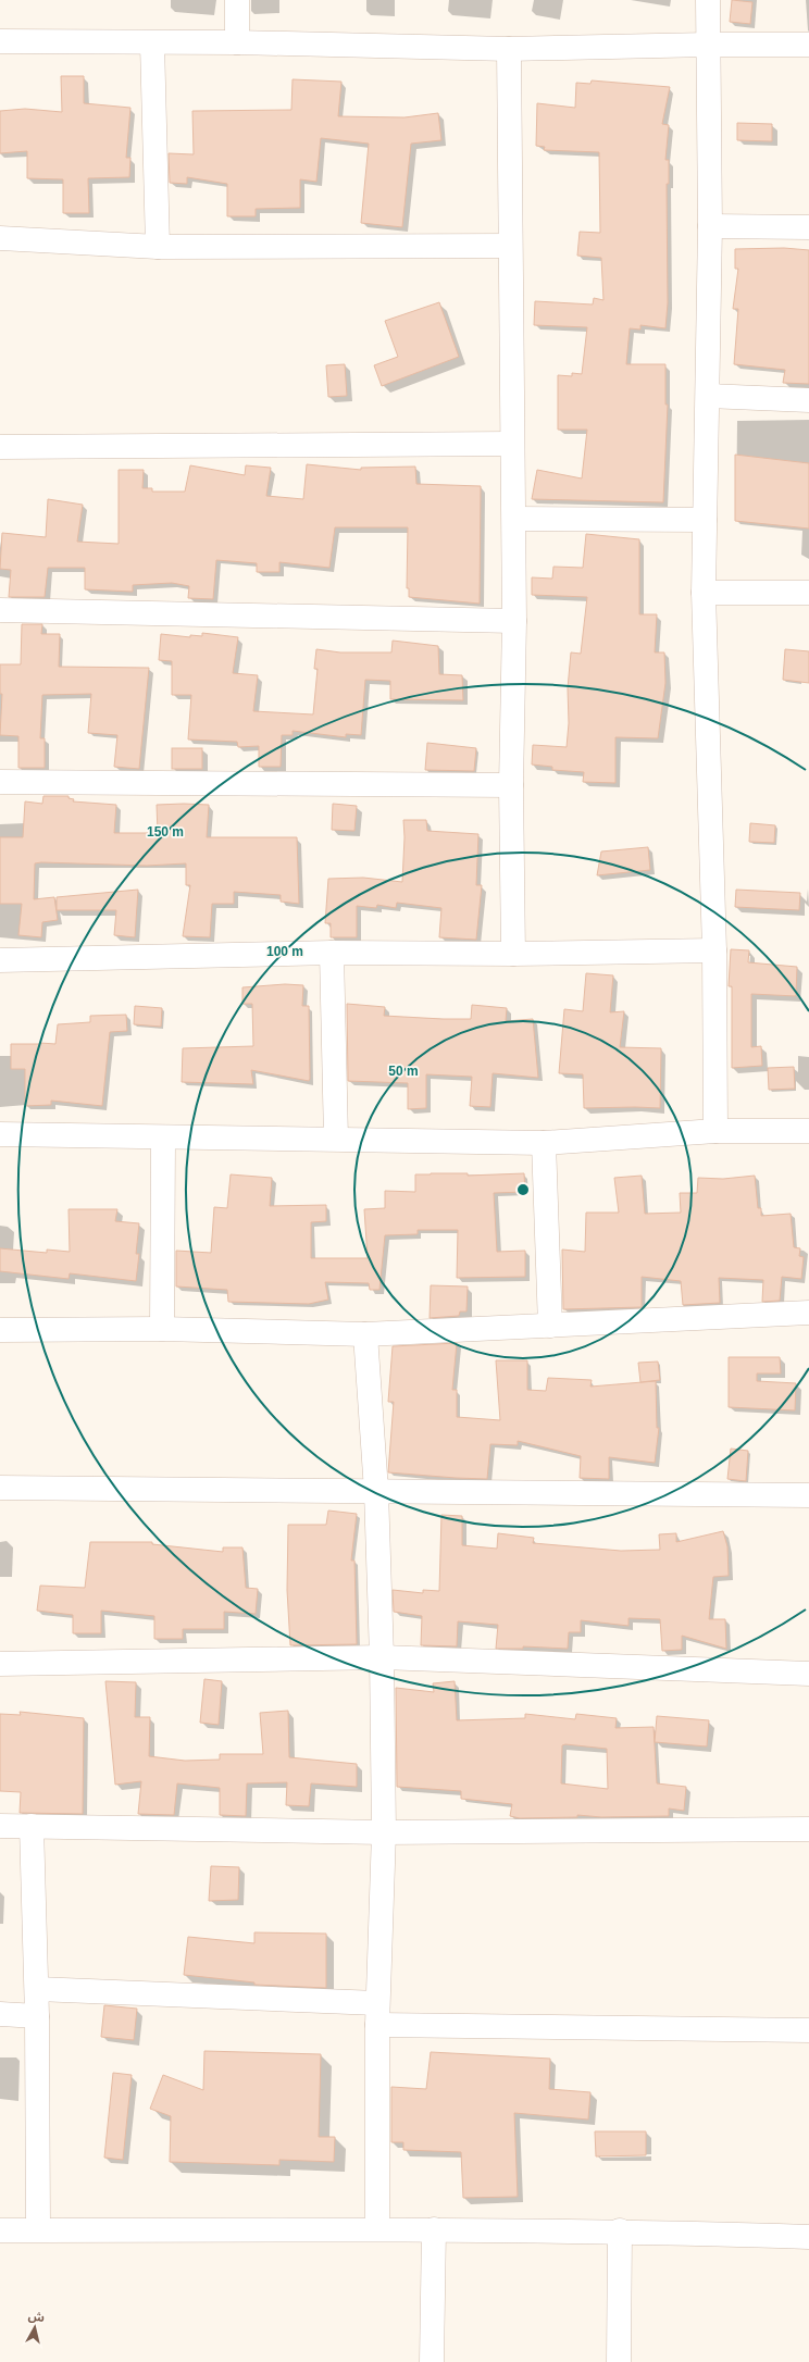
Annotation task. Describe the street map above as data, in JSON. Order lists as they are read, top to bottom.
{
  "north": "top",
  "rings": ["150 m", "100 m", "50 m"]
}
